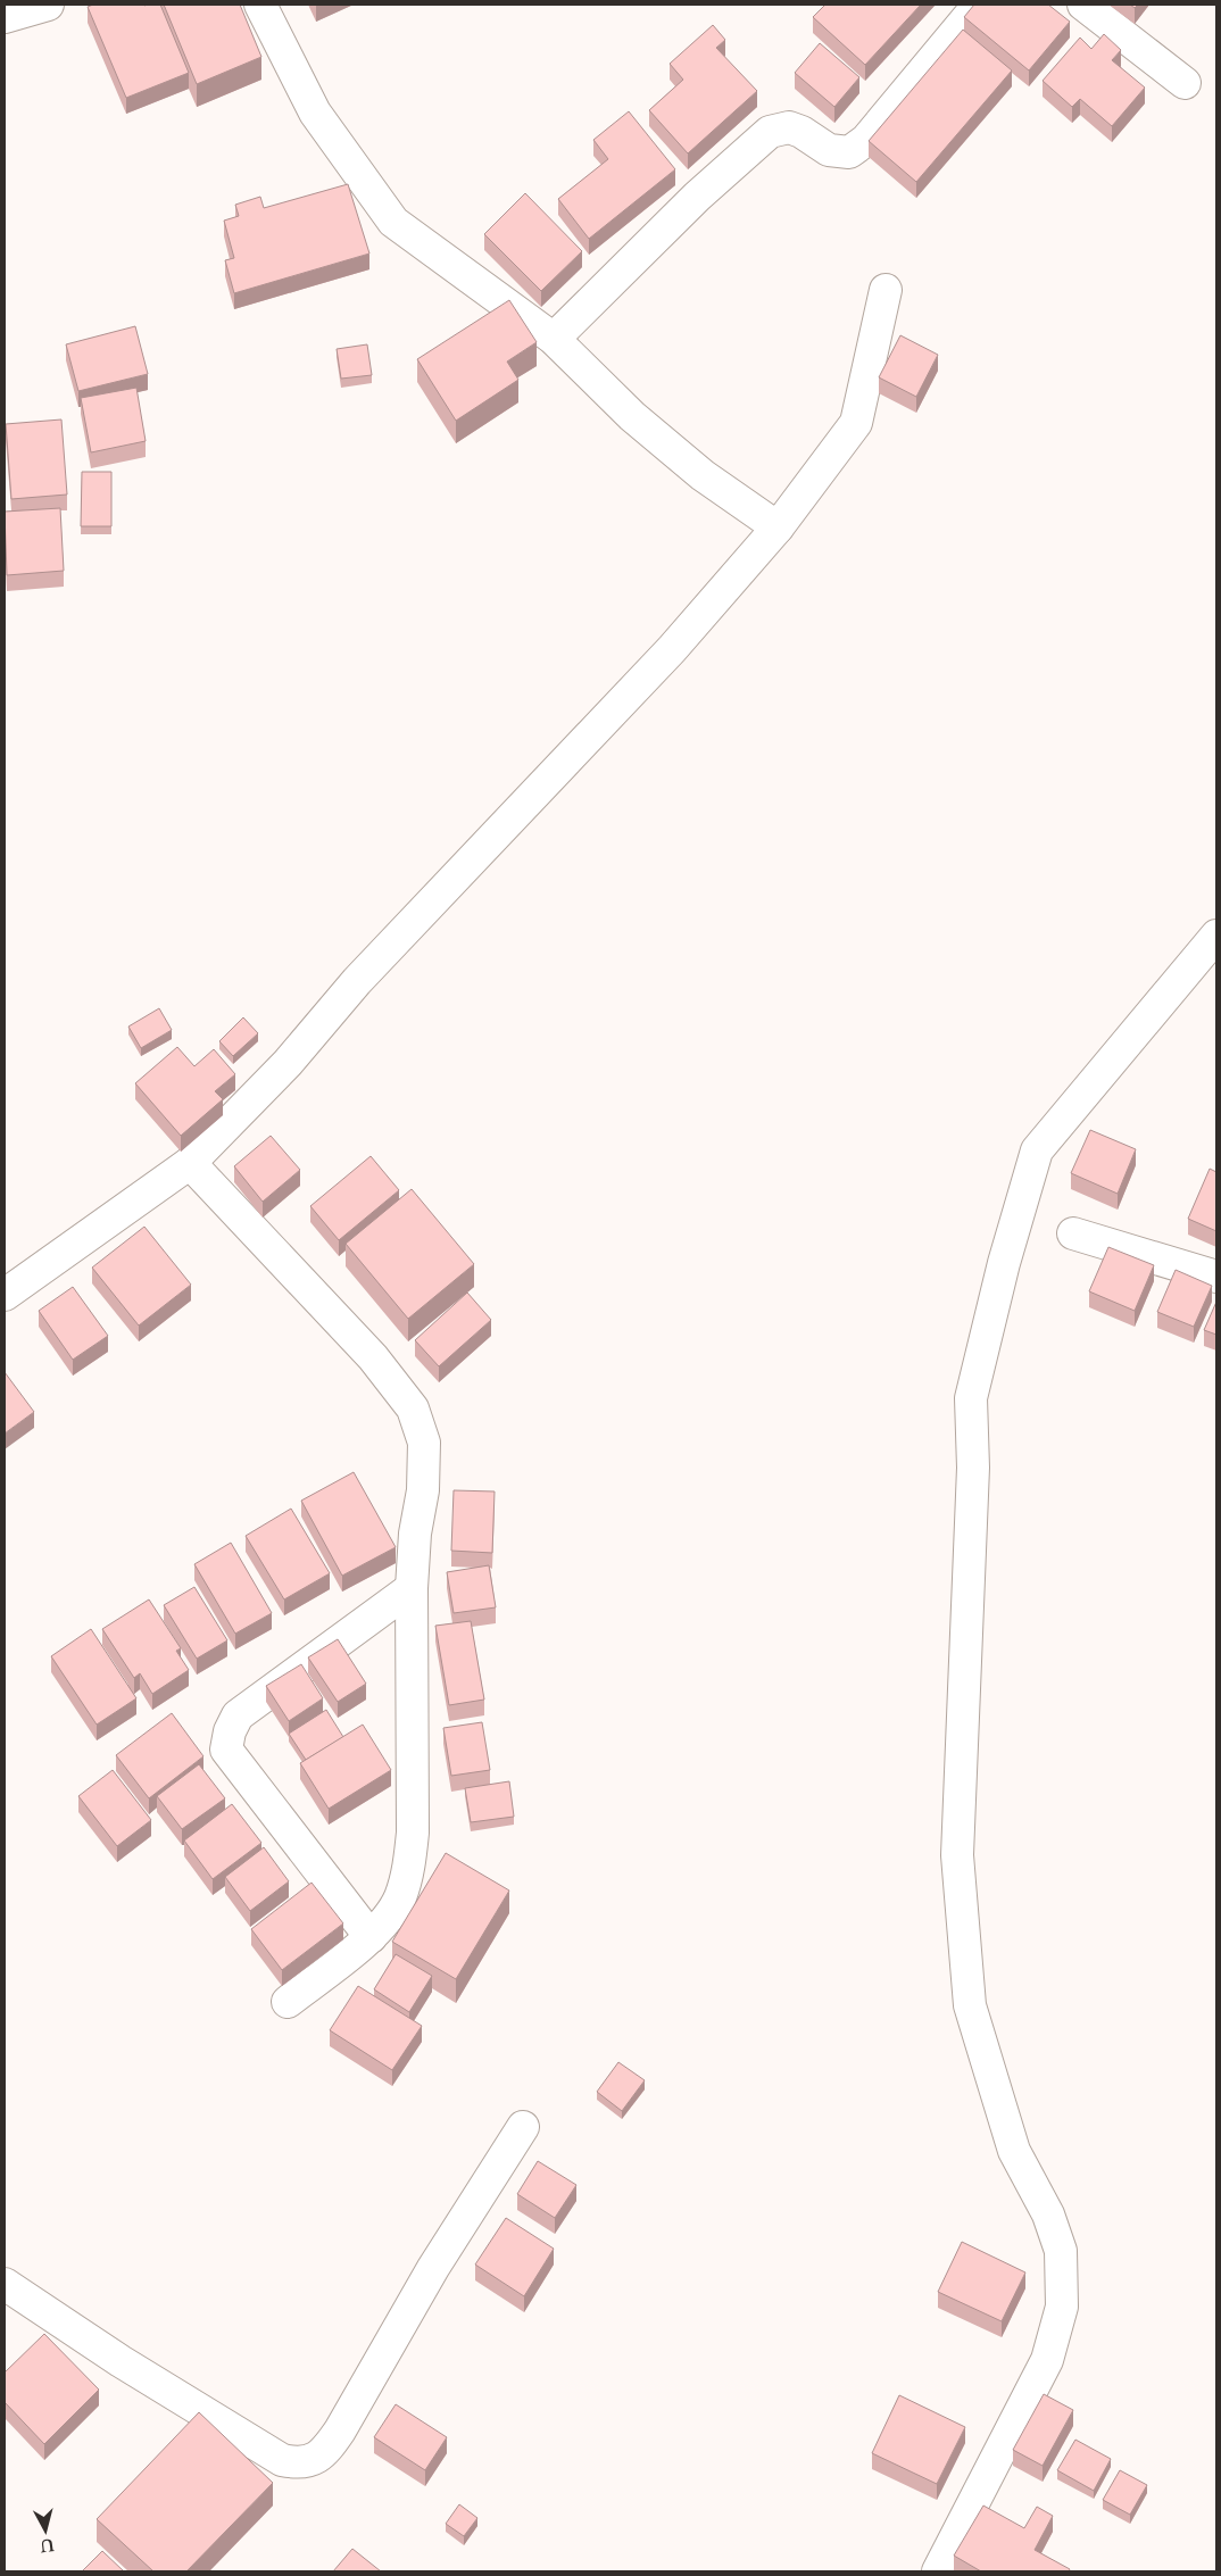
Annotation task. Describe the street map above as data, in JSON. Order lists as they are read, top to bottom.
{
  "north": "bottom"
}
